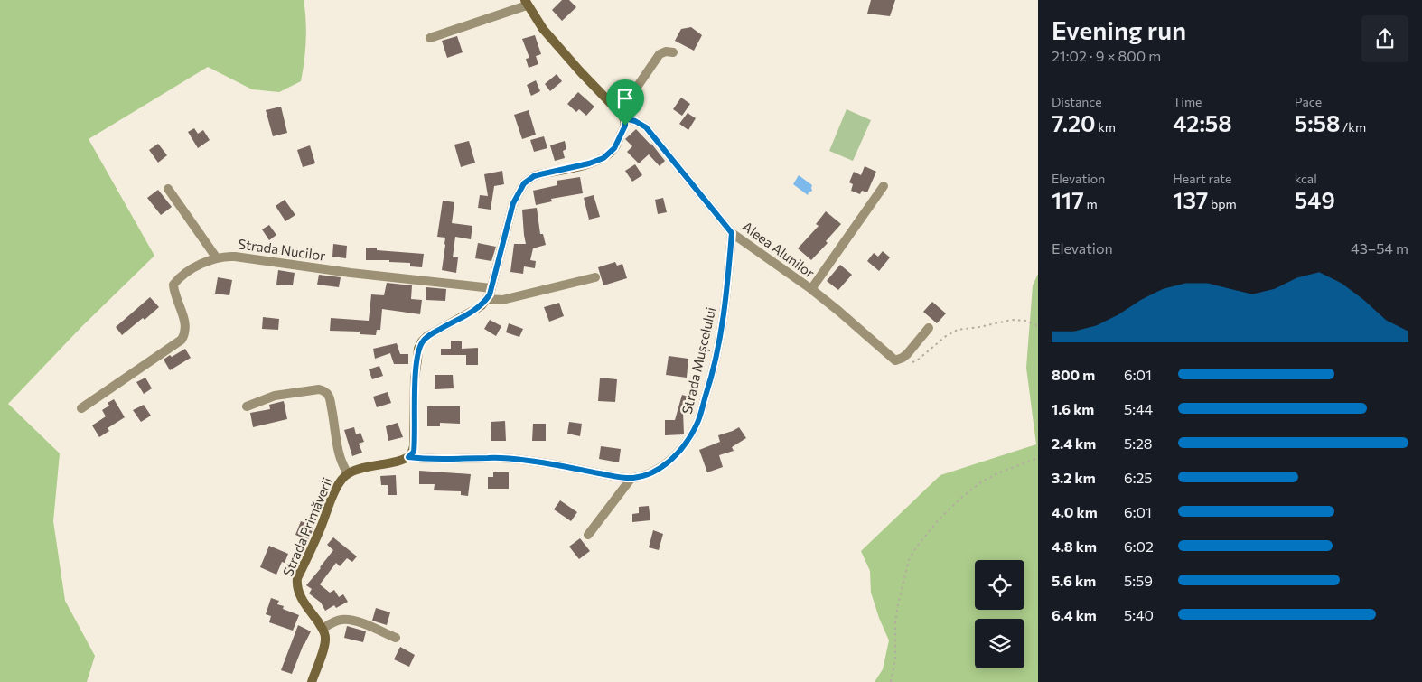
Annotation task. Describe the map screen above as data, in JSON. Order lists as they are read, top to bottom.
{
  "streets": {
    "street": [
      "Strada Nucilor",
      "Aleea Alunilor",
      "Strada Mușcelului",
      "Strada Primăverii"
    ]
  },
  "crossings": [
    ["Aleea Alunilor", "Strada Mușcelului"],
    ["Strada Mușcelului", "Strada Primăverii"]
  ],
  "page": {
    "heading": ["Evening run", "21:02 · 9 × 800 m"],
    "stats": [
      ["Distance", "7.20 km"],
      ["Time", "42:58"],
      ["Pace", "5:58 /km"],
      ["Elevation", "117 m"],
      ["Heart rate", "137 bpm"],
      ["kcal", "549"]
    ],
    "chart": ["Elevation", "43–54 m"],
    "list": [
      {
        "name": "800 m",
        "note": "6:01"
      },
      {
        "name": "1.6 km",
        "note": "5:44"
      },
      {
        "name": "2.4 km",
        "note": "5:28"
      },
      {
        "name": "3.2 km",
        "note": "6:25"
      },
      {
        "name": "4.0 km",
        "note": "6:01"
      },
      {
        "name": "4.8 km",
        "note": "6:02"
      },
      {
        "name": "5.6 km",
        "note": "5:59"
      },
      {
        "name": "6.4 km",
        "note": "5:40"
      }
    ]
  }
}
